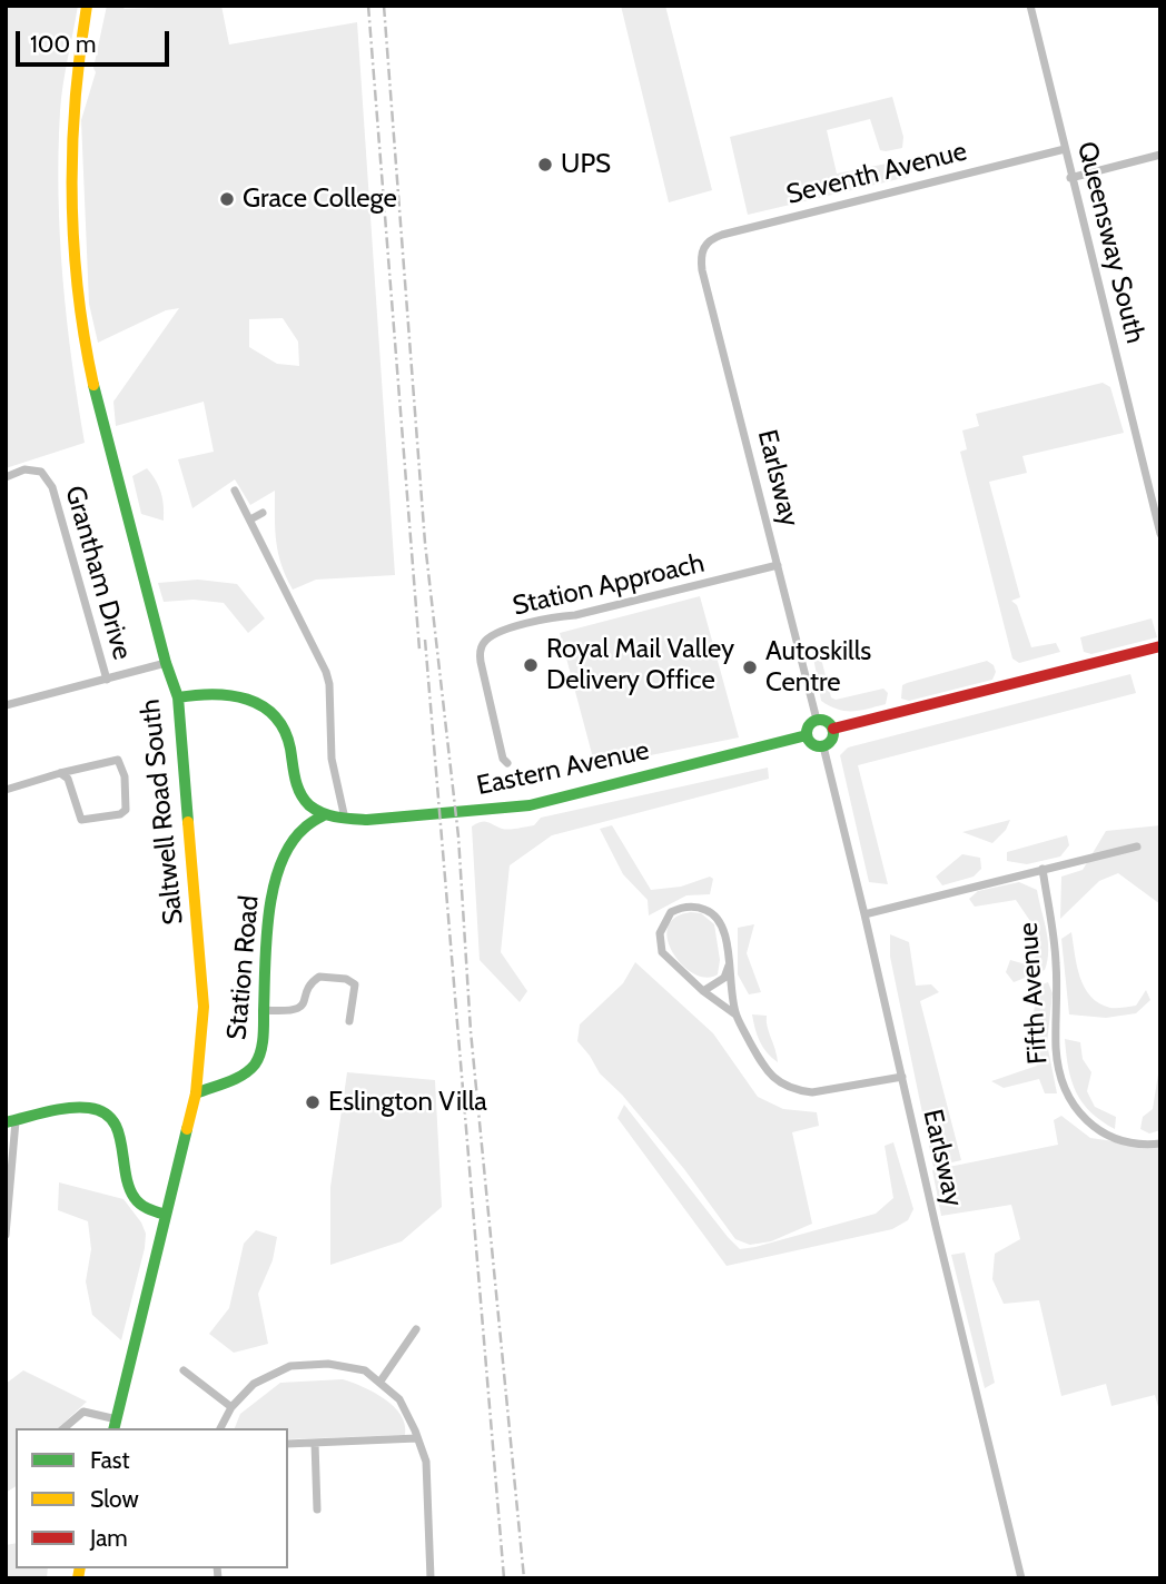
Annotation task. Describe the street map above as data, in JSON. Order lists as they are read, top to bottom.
{
  "streets": {
    "street": [
      "Seventh Avenue",
      "Queensway South",
      "Earlsway",
      "Grantham Drive",
      "Station Approach",
      "Eastern Avenue",
      "Saltwell Road South",
      "Station Road",
      "Fifth Avenue"
    ]
  },
  "crossings": [
    ["Seventh Avenue", "Queensway South"],
    ["Seventh Avenue", "Earlsway"],
    ["Earlsway", "Station Approach"],
    ["Earlsway", "Eastern Avenue"],
    ["Eastern Avenue", "Station Road"],
    ["Saltwell Road South", "Station Road"]
  ],
  "places": [
    "UPS",
    "Grace College",
    "Royal Mail Valley Delivery Office",
    "Autoskills Centre",
    "Eslington Villa"
  ],
  "legend": ["Fast", "Slow", "Jam"],
  "scale_bar": "100 m"
}
